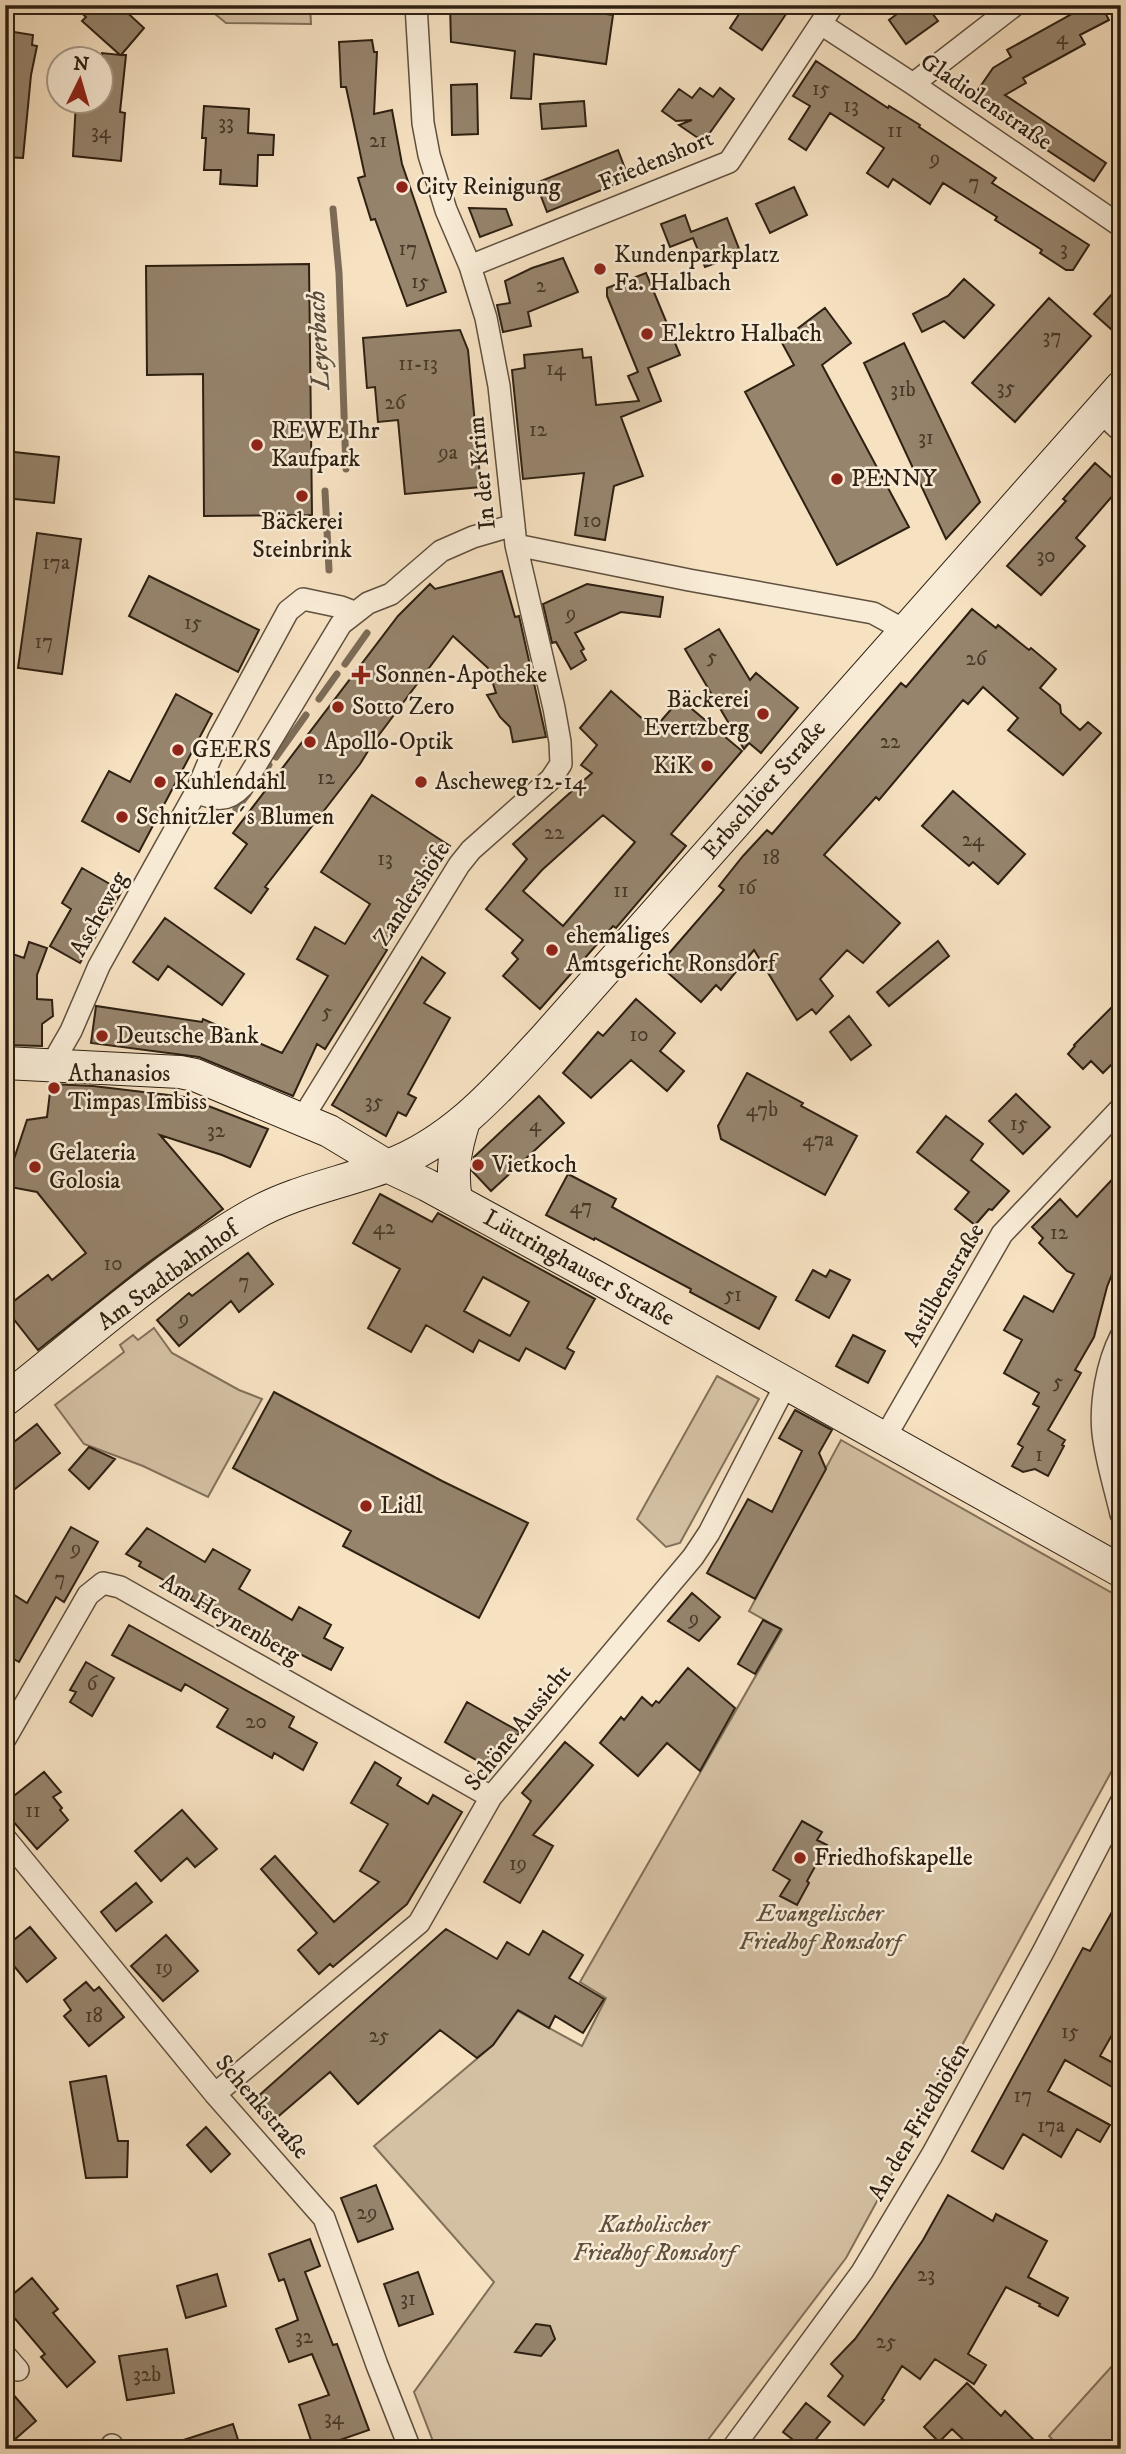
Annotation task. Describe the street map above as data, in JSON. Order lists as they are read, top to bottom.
{
  "streets": {
    "main road": ["Erbschlöer Straße", "Lüttringhauser Straße", "Am Stadtbahnhof"],
    "street": [
      "Gladiolenstraße",
      "Friedenshort",
      "In der Krim",
      "Zandershöfe",
      "Ascheweg",
      "Astilbenstraße",
      "Am Heynenberg",
      "Schöne Aussicht",
      "Schenkstraße",
      "An den Friedhöfen"
    ]
  },
  "crossings": [
    ["Gladiolenstraße", "Friedenshort"],
    ["Friedenshort", "In der Krim"],
    ["In der Krim", "Erbschlöer Straße"],
    ["In der Krim", "Zandershöfe"],
    ["Erbschlöer Straße", "Lüttringhauser Straße"],
    ["Erbschlöer Straße", "Am Stadtbahnhof"],
    ["Zandershöfe", "Lüttringhauser Straße"],
    ["Ascheweg", "Lüttringhauser Straße"],
    ["Lüttringhauser Straße", "Am Stadtbahnhof"],
    ["Lüttringhauser Straße", "Astilbenstraße"],
    ["Lüttringhauser Straße", "Schöne Aussicht"],
    ["Am Heynenberg", "Schöne Aussicht"],
    ["Schöne Aussicht", "Schenkstraße"]
  ],
  "water": ["Leyerbach"],
  "parks": ["Evangelischer Friedhof Ronsdorf", "Katholischer Friedhof Ronsdorf"],
  "places": {
    "other": [
      "City Reinigung",
      "Kundenparkplatz Fa. Halbach",
      "Elektro Halbach",
      "REWE Ihr Kaufpark",
      "PENNY",
      "Bäckerei Steinbrink",
      "Sotto Zero",
      "Bäckerei Evertzberg",
      "Apollo-Optik",
      "GEERS",
      "KiK",
      "Kuhlendahl",
      "Ascheweg 12-14",
      "Schnitzler´s Blumen",
      "ehemaliges Amtsgericht Ronsdorf",
      "Deutsche Bank",
      "Athanasios Timpas Imbiss",
      "Vietkoch",
      "Gelateria Golosia",
      "Lidl",
      "Friedhofskapelle"
    ],
    "health": ["Sonnen-Apotheke"]
  },
  "house_numbers": [
    "4",
    "15",
    "13",
    "33",
    "11",
    "34",
    "21",
    "9",
    "7",
    "17",
    "3",
    "15",
    "2",
    "37",
    "11-13",
    "14",
    "35",
    "31b",
    "26",
    "12",
    "31",
    "9a",
    "10",
    "30",
    "17a",
    "9",
    "15",
    "17",
    "5",
    "26",
    "22",
    "12",
    "22",
    "24",
    "18",
    "13",
    "16",
    "11",
    "5",
    "10",
    "35",
    "47b",
    "15",
    "4",
    "32",
    "47a",
    "47",
    "42",
    "12",
    "10",
    "7",
    "51",
    "9",
    "5",
    "1",
    "9",
    "7",
    "9",
    "6",
    "20",
    "11",
    "19",
    "19",
    "18",
    "15",
    "25",
    "17",
    "17a",
    "29",
    "23",
    "31",
    "32",
    "25",
    "32b",
    "34"
  ],
  "north": "top"
}
